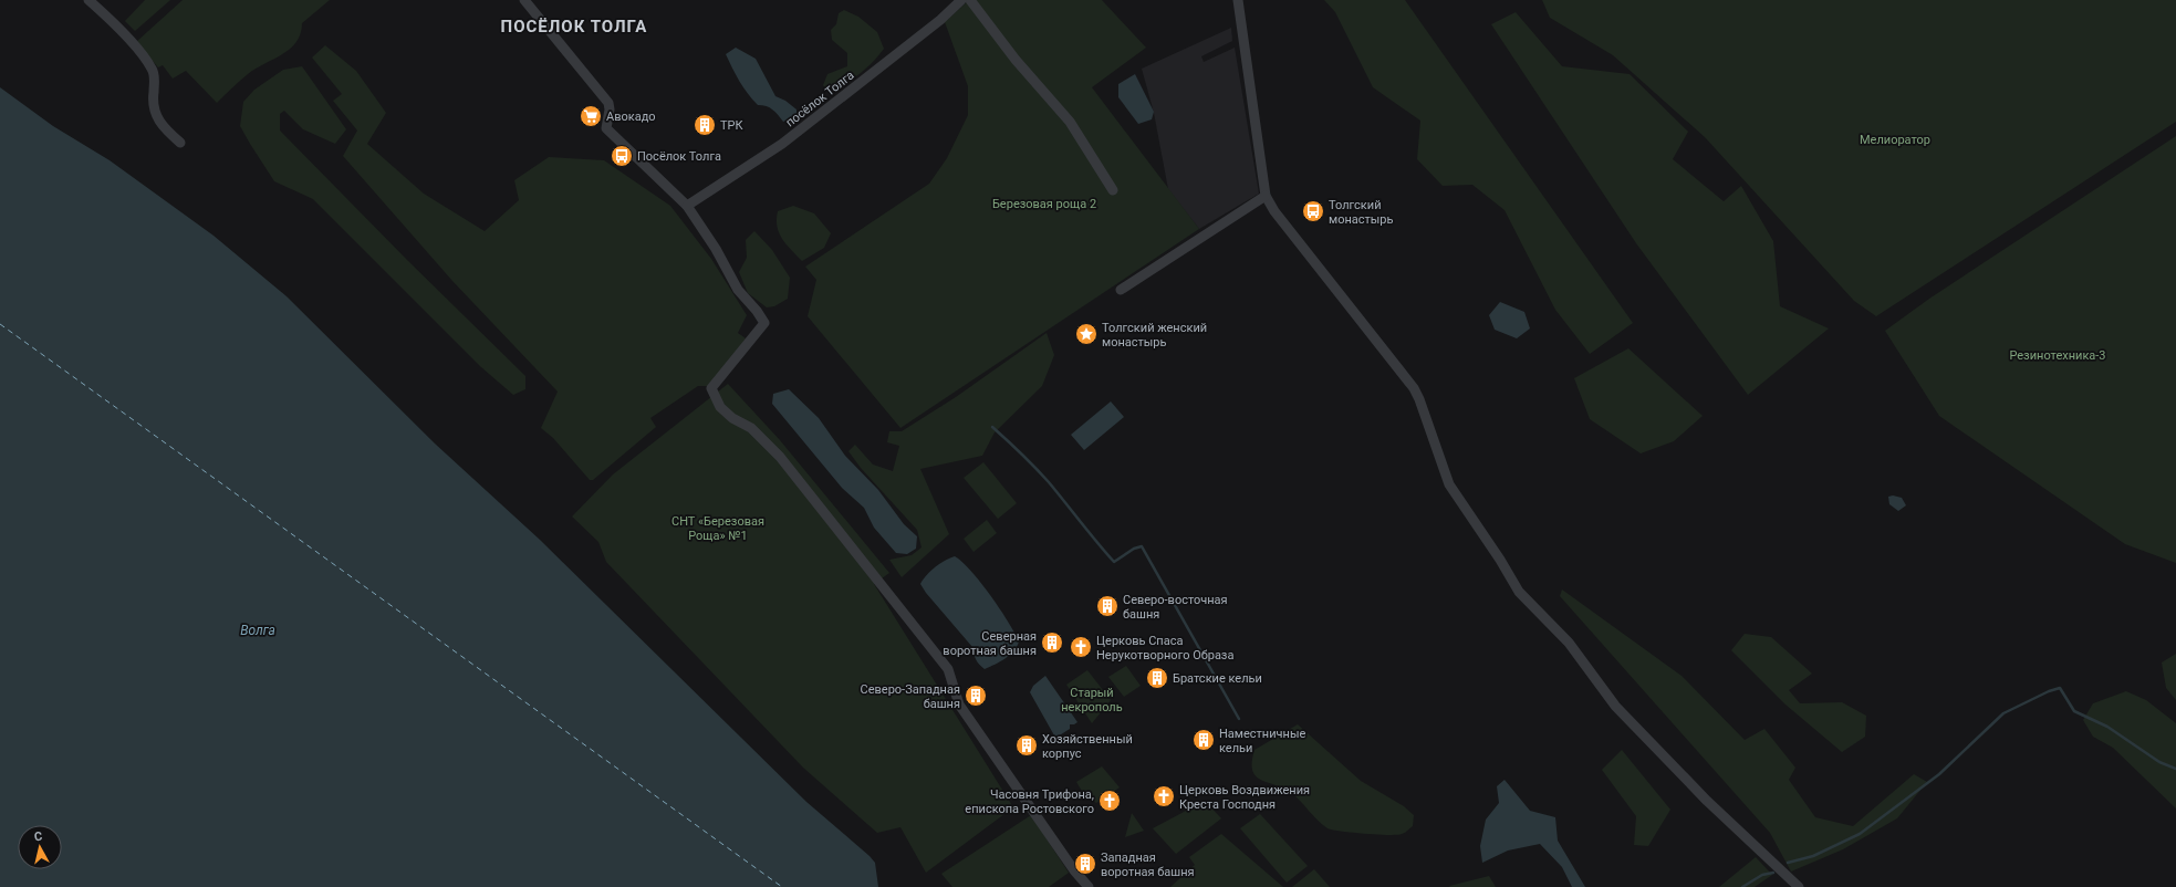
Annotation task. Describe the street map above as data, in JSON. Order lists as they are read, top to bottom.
{
  "streets": {
    "street": ["посёлок Толга"]
  },
  "districts": ["ПОСЁЛОК ТОЛГА"],
  "water": ["Волга"],
  "parks": [
    "Мелиоратор",
    "Березовая роща 2",
    "Резинотехника-3",
    "СНТ «Березовая Роща» №1",
    "Старый некрополь"
  ],
  "places": {
    "supermarket": ["Авокадо"],
    "building": [
      "ТРК",
      "Северо-восточная башня",
      "Северная воротная башня",
      "Братские кельи",
      "Северо-Западная башня",
      "Наместничные кельи",
      "Хозяйственный корпус",
      "Западная воротная башня"
    ],
    "bus stop": ["Посёлок Толга", "Толгский монастырь"],
    "place": ["Толгский женский монастырь"],
    "church": ["Церковь Спаса Нерукотворного Образа", "Церковь Воздвижения Креста Господня", "Часовня Трифона, епископа Ростовского"]
  },
  "north": "top"
}
